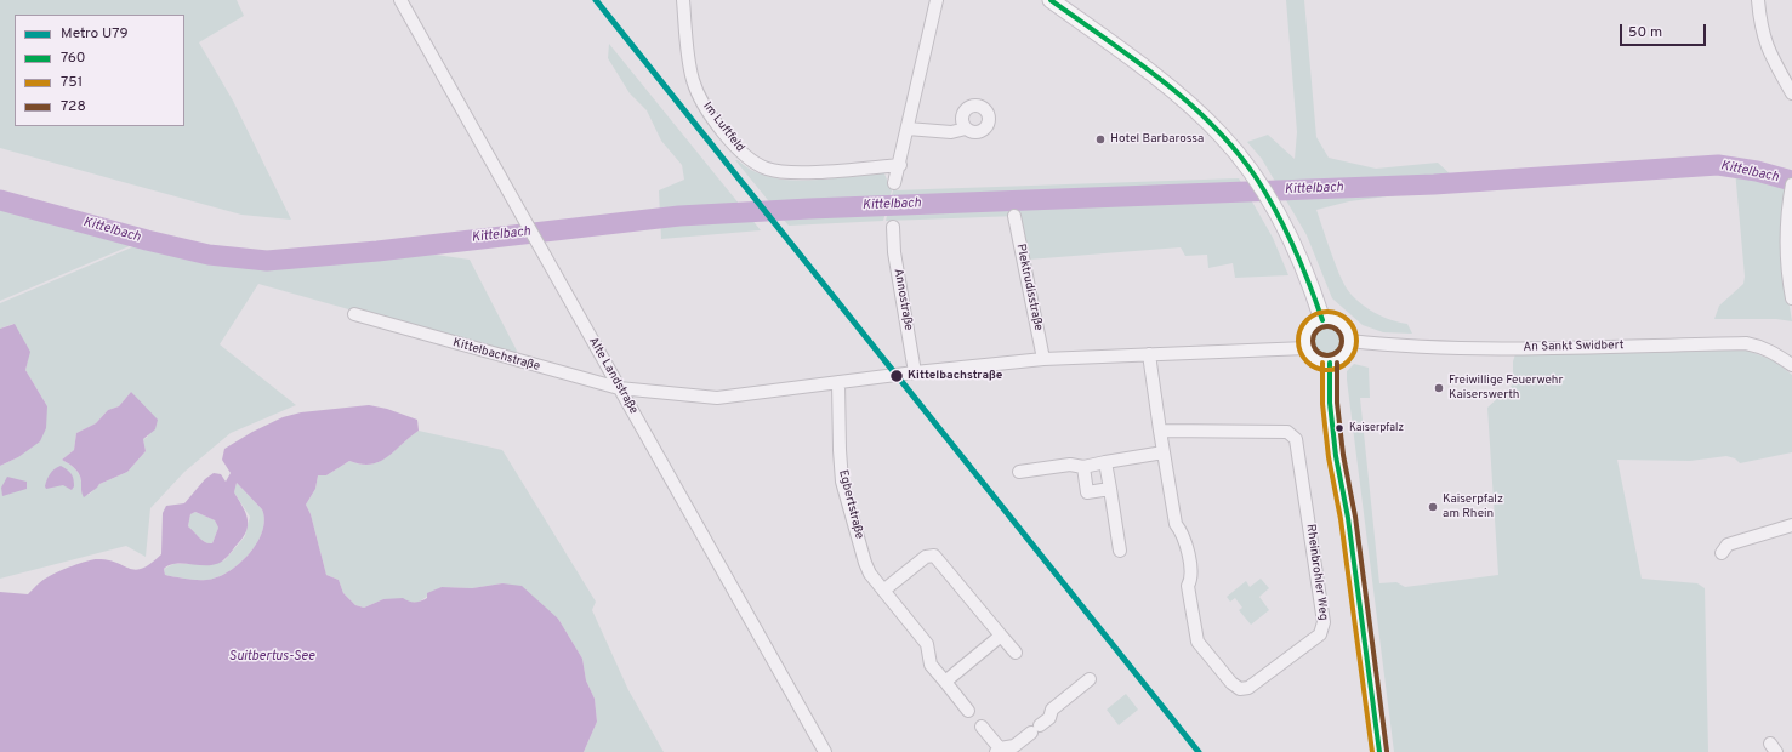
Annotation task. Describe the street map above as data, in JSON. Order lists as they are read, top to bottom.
{
  "streets": {
    "street": [
      "Im Luftfeld",
      "Plektrudisstraße",
      "Annostraße",
      "An Sankt Swidbert",
      "Kittelbachstraße",
      "Alte Landstraße",
      "Egbertstraße",
      "Rheinbrohler Weg"
    ]
  },
  "crossings": [
    ["Plektrudisstraße", "Kittelbachstraße"],
    ["Annostraße", "Kittelbachstraße"],
    ["An Sankt Swidbert", "Kittelbachstraße"],
    ["Kittelbachstraße", "Alte Landstraße"],
    ["Kittelbachstraße", "Egbertstraße"],
    ["Kittelbachstraße", "Rheinbrohler Weg"]
  ],
  "water": ["Kittelbach", "Suitbertus-See"],
  "places": [
    "Hotel Barbarossa",
    "Kittelbachstraße",
    "Freiwillige Feuerwehr Kaiserswerth",
    "Kaiserpfalz",
    "Kaiserpfalz am Rhein"
  ],
  "lines": [
    "metro line U79",
    "transit line 760",
    "transit line 751",
    "transit line 728"
  ],
  "legend": [
    "Metro U79",
    "760",
    "751",
    "728"
  ],
  "scale_bar": "50 m"
}
